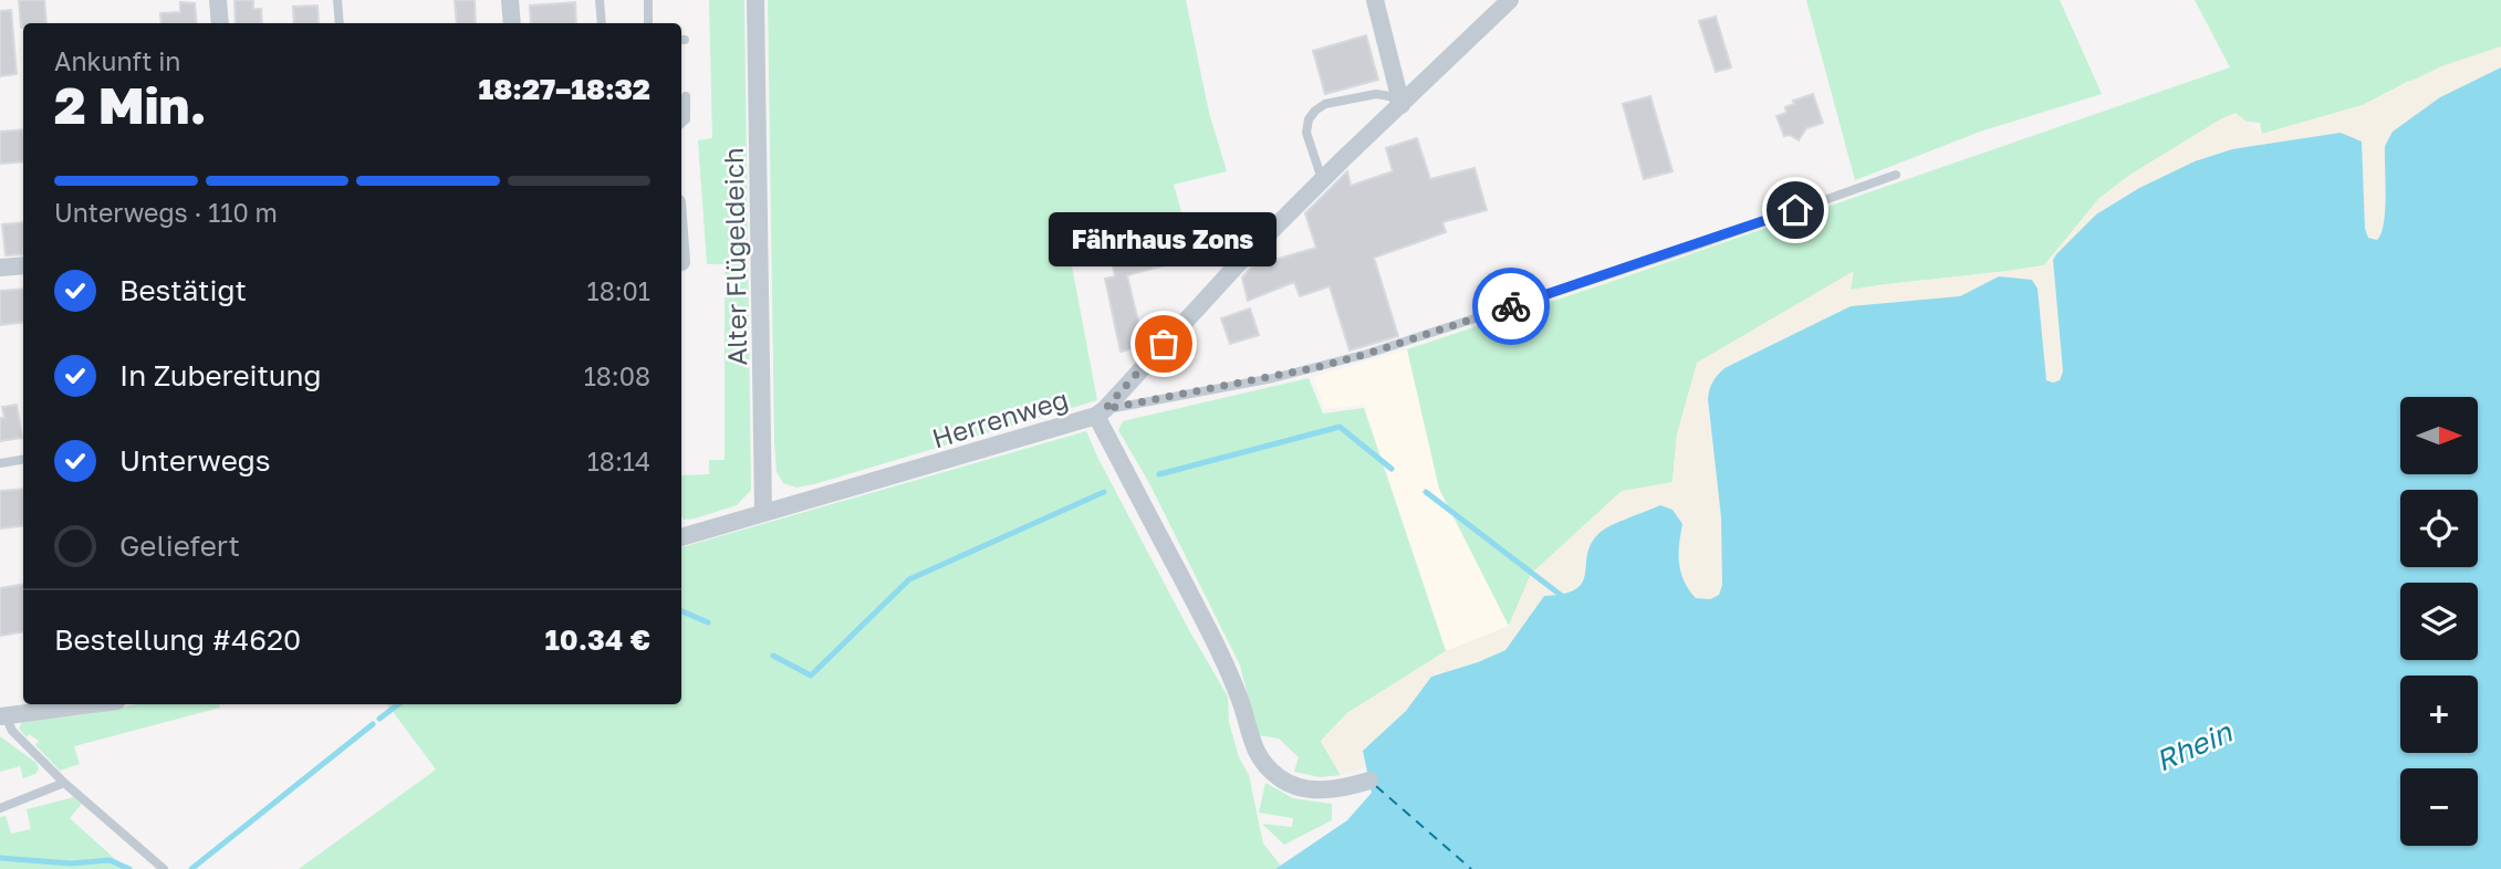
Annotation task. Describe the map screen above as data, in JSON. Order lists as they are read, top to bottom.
{
  "streets": {
    "street": ["Alter Flügeldeich", "Herrenweg"]
  },
  "crossings": [
    ["Alter Flügeldeich", "Herrenweg"]
  ],
  "water": ["Rhein"],
  "places": ["Fährhaus Zons"],
  "north": "right",
  "page": {
    "heading": ["2 Min.", "Ankunft in", "18:27–18:32"],
    "panel": ["Bestellung #4620", "10.34 €"],
    "bar": "Unterwegs · 110 m",
    "bubble": "Fährhaus Zons",
    "list": [
      ["Bestätigt", "18:01"],
      ["In Zubereitung", "18:08"],
      ["Unterwegs", "18:14"],
      "Geliefert"
    ],
    "map_buttons": ["+", "−"]
  }
}
